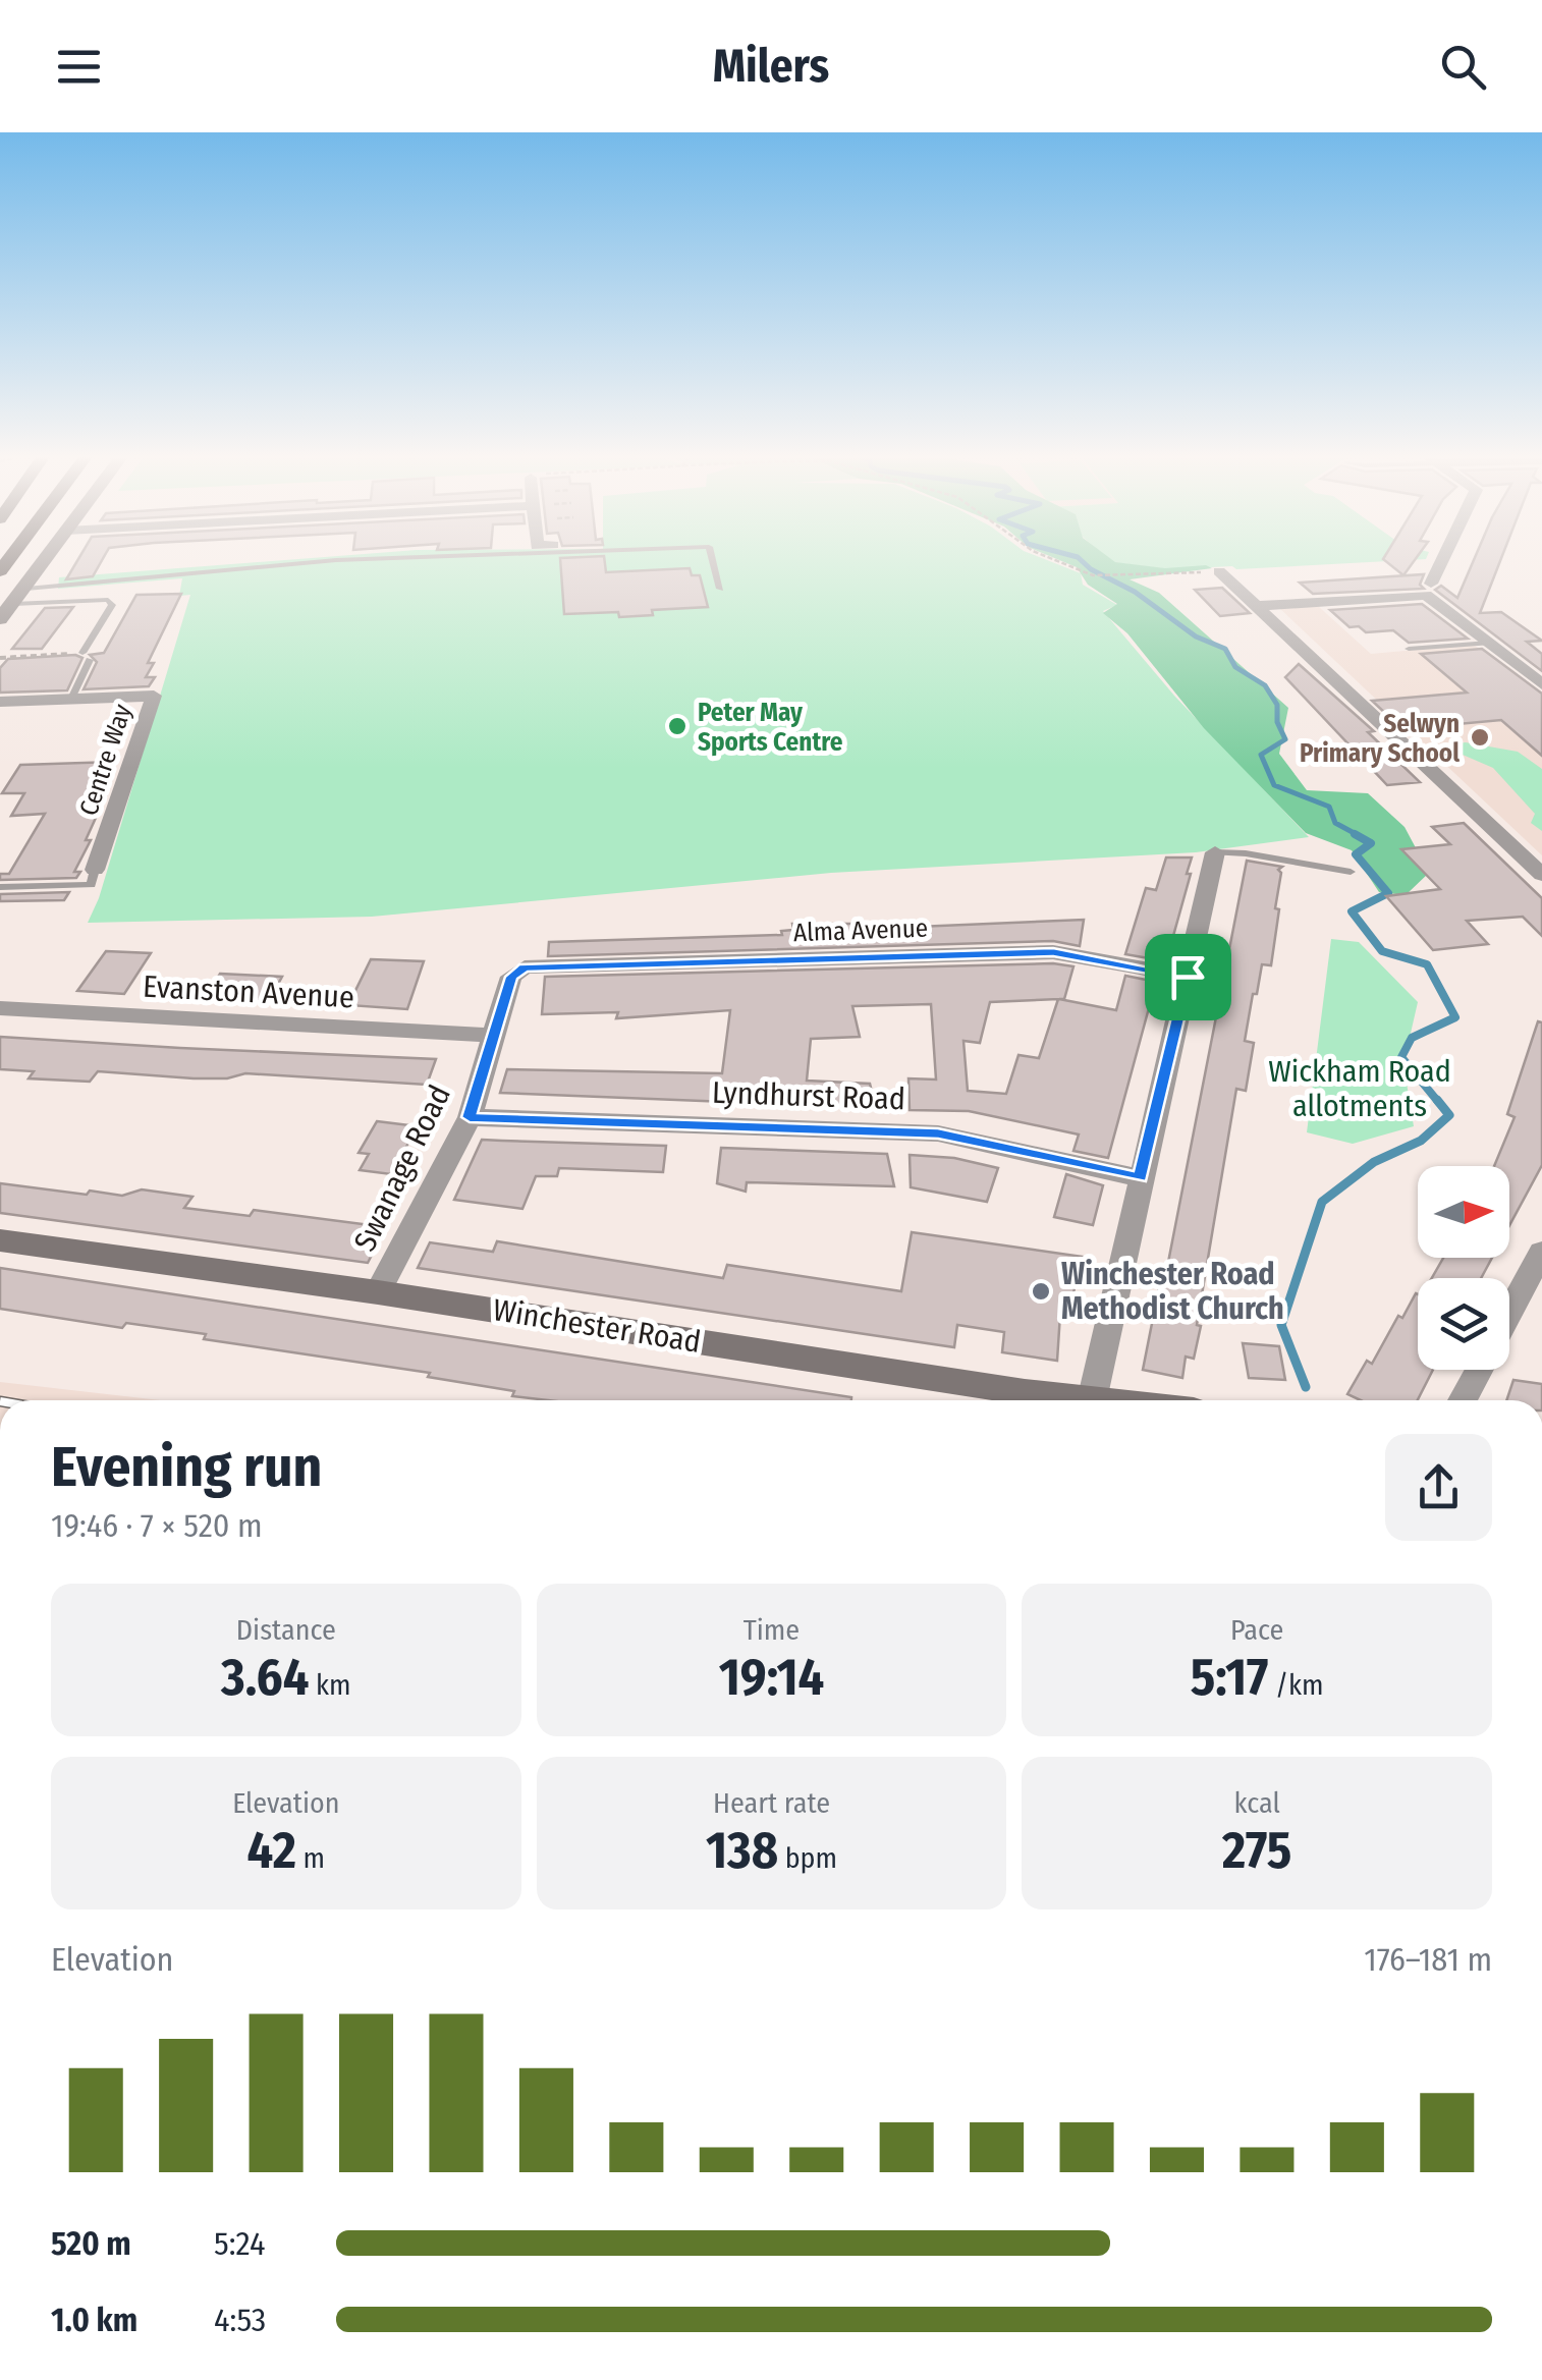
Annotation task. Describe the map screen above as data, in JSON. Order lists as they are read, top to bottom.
{
  "streets": {
    "main road": ["Winchester Road"],
    "street": [
      "Centre Way",
      "Alma Avenue",
      "Evanston Avenue",
      "Lyndhurst Road",
      "Swanage Road"
    ]
  },
  "crossings": [
    ["Alma Avenue", "Swanage Road"],
    ["Evanston Avenue", "Swanage Road"],
    ["Lyndhurst Road", "Swanage Road"],
    ["Swanage Road", "Winchester Road"]
  ],
  "parks": ["Wickham Road allotments"],
  "places": ["Peter May Sports Centre", "Selwyn Primary School", "Winchester Road Methodist Church"],
  "north": "right",
  "page": {
    "header": "Milers",
    "heading": ["Evening run", "19:46 · 7 × 520 m"],
    "stats": [
      ["Distance", "3.64 km"],
      ["Time", "19:14"],
      ["Pace", "5:17 /km"],
      ["Elevation", "42 m"],
      ["Heart rate", "138 bpm"],
      ["kcal", "275"]
    ],
    "chart": ["Elevation", "176–181 m"],
    "list": [
      {
        "name": "520 m",
        "note": "5:24"
      },
      {
        "name": "1.0 km",
        "note": "4:53"
      }
    ]
  }
}
